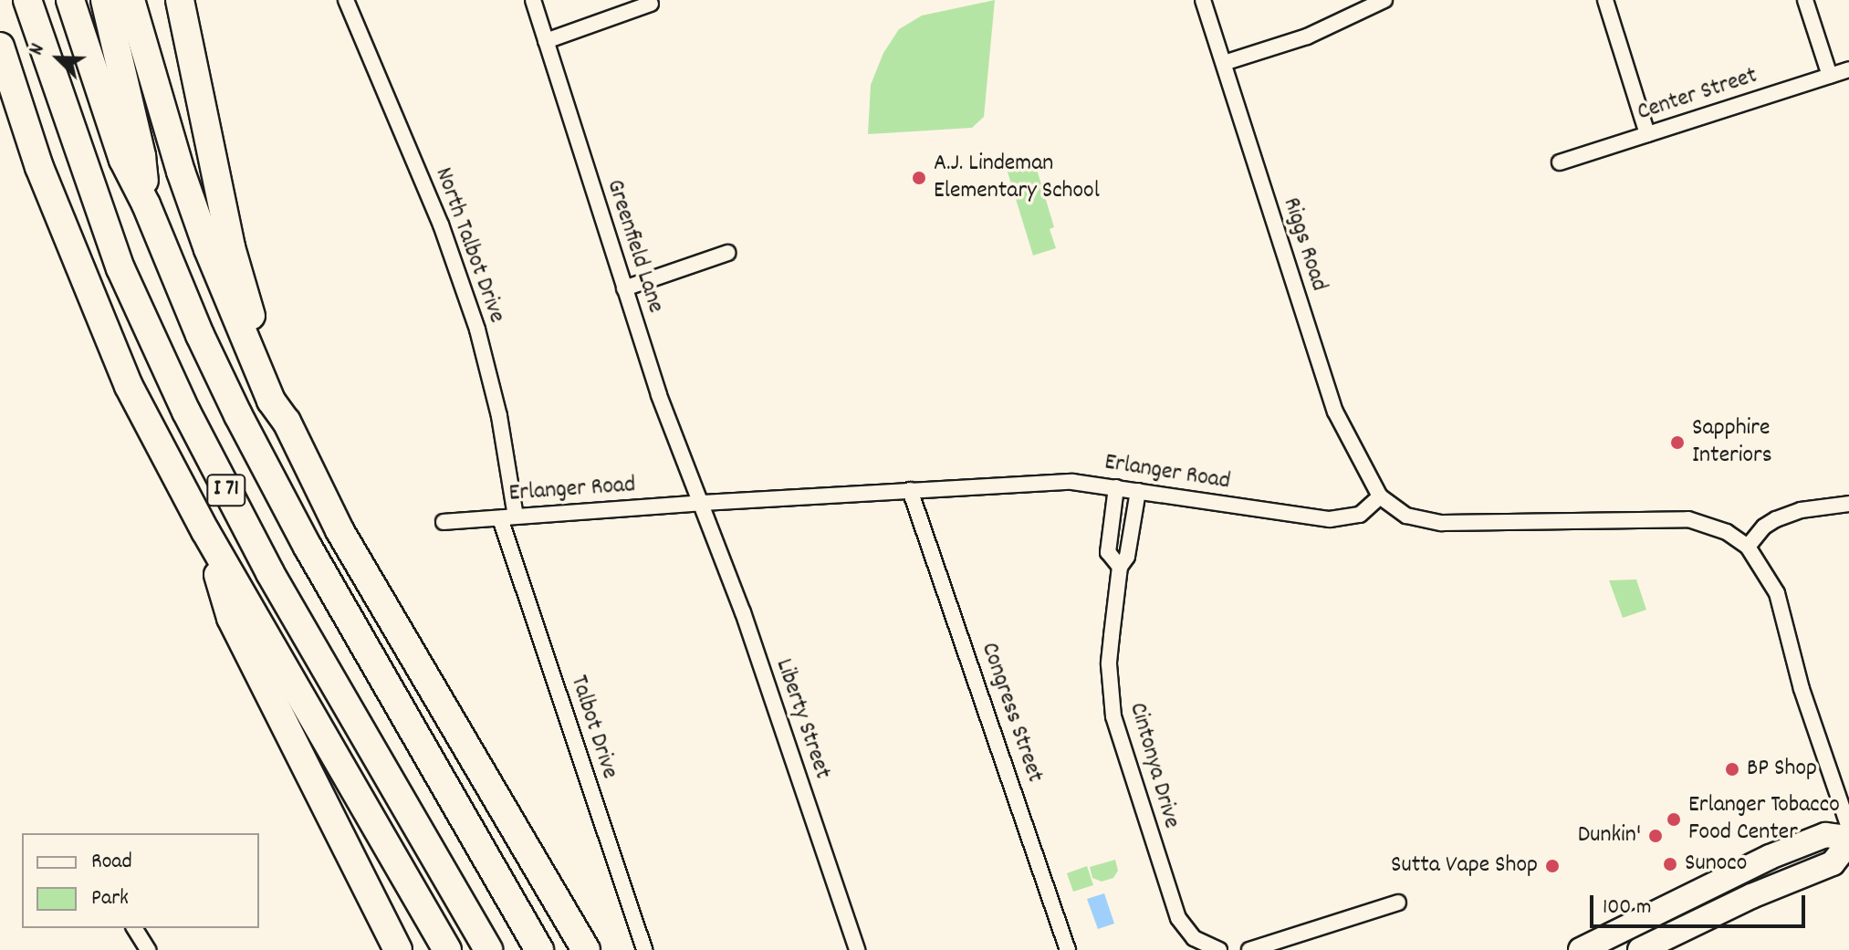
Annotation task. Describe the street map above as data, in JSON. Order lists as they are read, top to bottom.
{
  "streets": {
    "highway": ["I 71"],
    "street": [
      "Center Street",
      "Riggs Road",
      "North Talbot Drive",
      "Greenfield Lane",
      "Erlanger Road",
      "Congress Street",
      "Liberty Street",
      "Talbot Drive",
      "Cintonya Drive"
    ]
  },
  "crossings": [
    ["Riggs Road", "Erlanger Road"],
    ["North Talbot Drive", "Erlanger Road"],
    ["Greenfield Lane", "Erlanger Road"],
    ["Greenfield Lane", "Liberty Street"],
    ["Erlanger Road", "Congress Street"],
    ["Erlanger Road", "Liberty Street"],
    ["Erlanger Road", "Talbot Drive"],
    ["Erlanger Road", "Cintonya Drive"]
  ],
  "places": [
    "A.J. Lindeman Elementary School",
    "Sapphire Interiors",
    "BP Shop",
    "Erlanger Tobacco Food Center",
    "Dunkin'",
    "Sunoco",
    "Sutta Vape Shop"
  ],
  "legend": ["Road", "Park"],
  "scale_bar": "100 m",
  "north": "top left"
}
